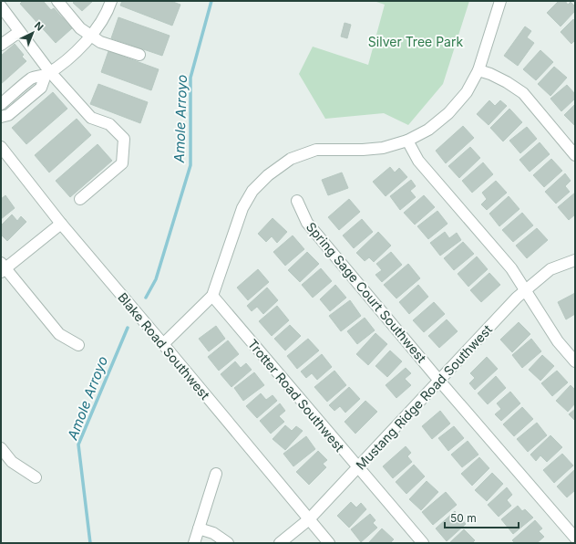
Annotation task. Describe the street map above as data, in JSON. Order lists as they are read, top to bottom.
{
  "streets": {
    "street": [
      "Spring Sage Court Southwest",
      "Blake Road Southwest",
      "Trotter Road Southwest",
      "Mustang Ridge Road Southwest"
    ]
  },
  "crossings": [
    ["Spring Sage Court Southwest", "Mustang Ridge Road Southwest"],
    ["Blake Road Southwest", "Mustang Ridge Road Southwest"],
    ["Trotter Road Southwest", "Mustang Ridge Road Southwest"]
  ],
  "water": ["Amole Arroyo"],
  "parks": ["Silver Tree Park"],
  "scale_bar": "50 m",
  "north": "top right"
}
